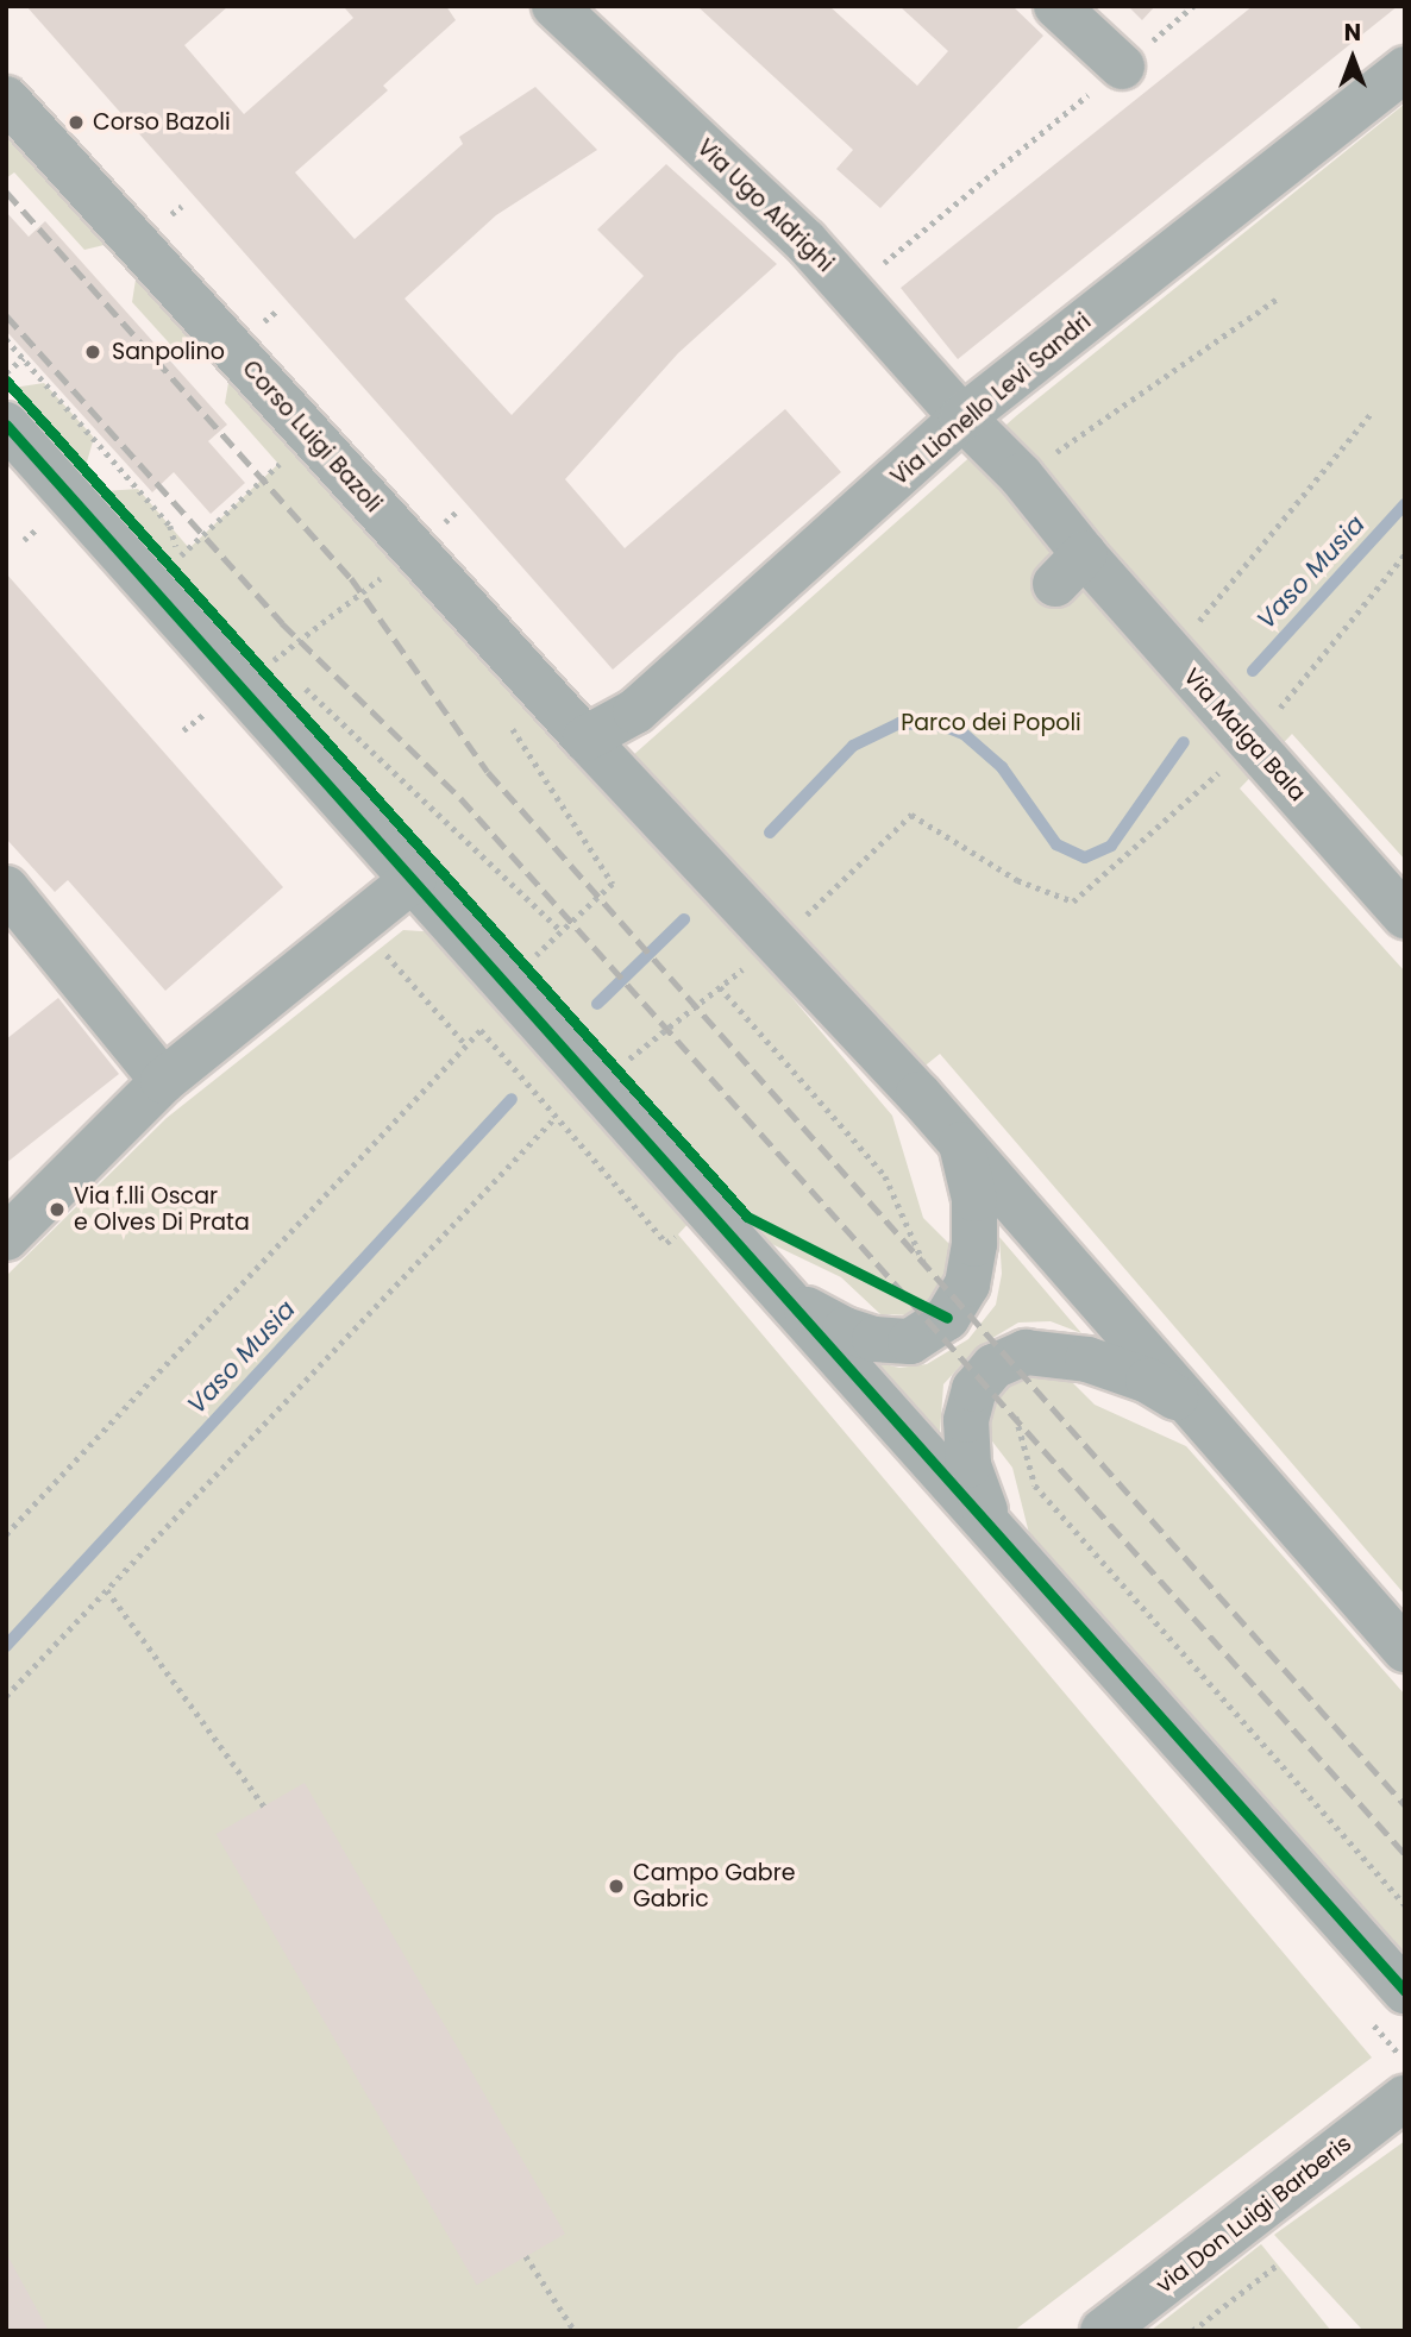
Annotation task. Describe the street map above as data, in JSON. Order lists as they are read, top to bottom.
{
  "streets": {
    "street": [
      "Via Ugo Aldrighi",
      "Via Lionello Levi Sandri",
      "Corso Luigi Bazoli",
      "Via Malga Bala",
      "via Don Luigi Barberis"
    ]
  },
  "crossings": [
    ["Via Ugo Aldrighi", "Via Lionello Levi Sandri"],
    ["Via Ugo Aldrighi", "Via Malga Bala"],
    ["Via Lionello Levi Sandri", "Corso Luigi Bazoli"]
  ],
  "water": ["Vaso Musia"],
  "parks": ["Parco dei Popoli"],
  "places": [
    "Corso Bazoli",
    "Sanpolino",
    "Via f.lli Oscar e Olves Di Prata",
    "Campo Gabre Gabric"
  ],
  "north": "top"
}
